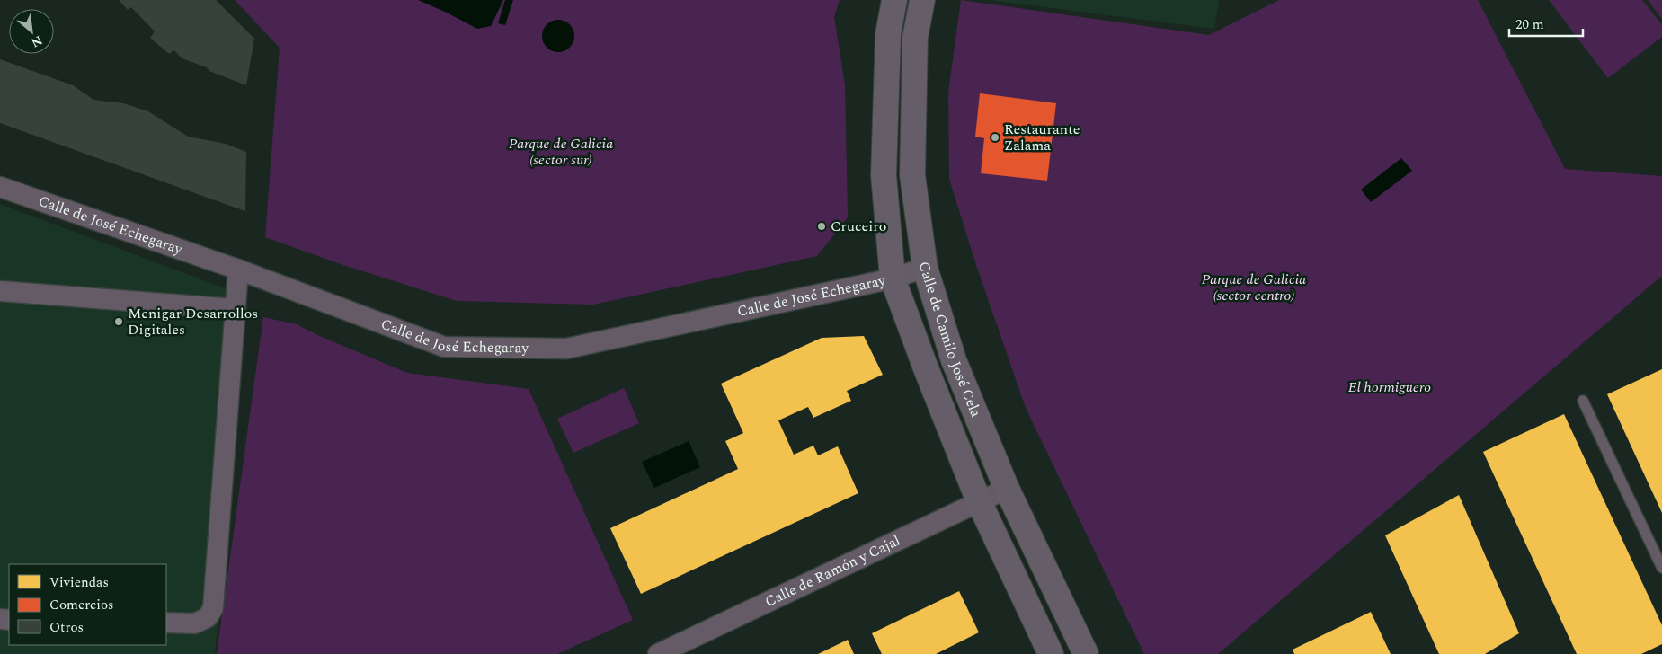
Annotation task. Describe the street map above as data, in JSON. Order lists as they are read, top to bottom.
{
  "streets": {
    "street": ["Calle de José Echegaray", "Calle de Camilo José Cela", "Calle de Ramón y Cajal"]
  },
  "crossings": [
    ["Calle de José Echegaray", "Calle de Camilo José Cela"],
    ["Calle de Camilo José Cela", "Calle de Ramón y Cajal"]
  ],
  "parks": ["Parque de Galicia (sector sur)", "Parque de Galicia (sector centro)", "El hormiguero"],
  "places": ["Restaurante Zalama", "Cruceiro", "Menigar Desarrollos Digitales"],
  "legend": ["Viviendas", "Comercios", "Otros"],
  "scale_bar": "20 m",
  "north": "bottom right"
}
